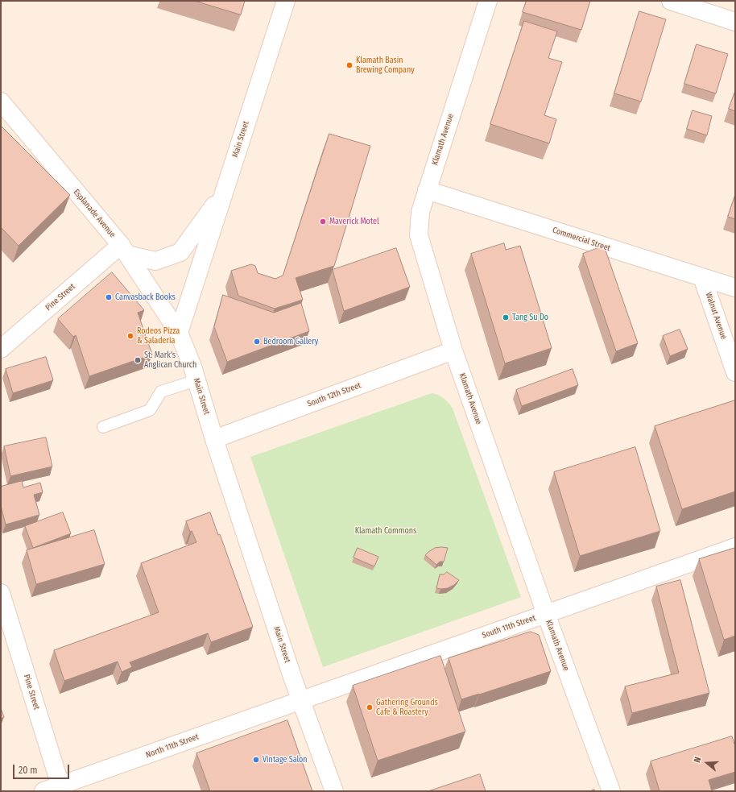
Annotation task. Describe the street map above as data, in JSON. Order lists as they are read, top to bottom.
{
  "streets": {
    "street": [
      "Main Street",
      "Klamath Avenue",
      "Esplanade Avenue",
      "Commercial Street",
      "Pine Street",
      "Walnut Avenue",
      "South 12th Street",
      "South 11th Street",
      "North 11th Street"
    ]
  },
  "crossings": [
    ["Main Street", "Esplanade Avenue"],
    ["Main Street", "South 12th Street"],
    ["Main Street", "South 11th Street"],
    ["Main Street", "North 11th Street"],
    ["Klamath Avenue", "Commercial Street"],
    ["Klamath Avenue", "South 12th Street"],
    ["Klamath Avenue", "South 11th Street"],
    ["Esplanade Avenue", "Pine Street"],
    ["Commercial Street", "Walnut Avenue"],
    ["Pine Street", "North 11th Street"],
    ["South 11th Street", "North 11th Street"]
  ],
  "parks": ["Klamath Commons"],
  "places": [
    "Klamath Basin Brewing Company",
    "Maverick Motel",
    "Canvasback Books",
    "Tang Su Do",
    "Rodeos Pizza & Saladeria",
    "Bedroom Gallery",
    "St. Mark's Anglican Church",
    "Gathering Grounds Cafe & Roastery",
    "Vintage Salon"
  ],
  "scale_bar": "20 m",
  "north": "left"
}
